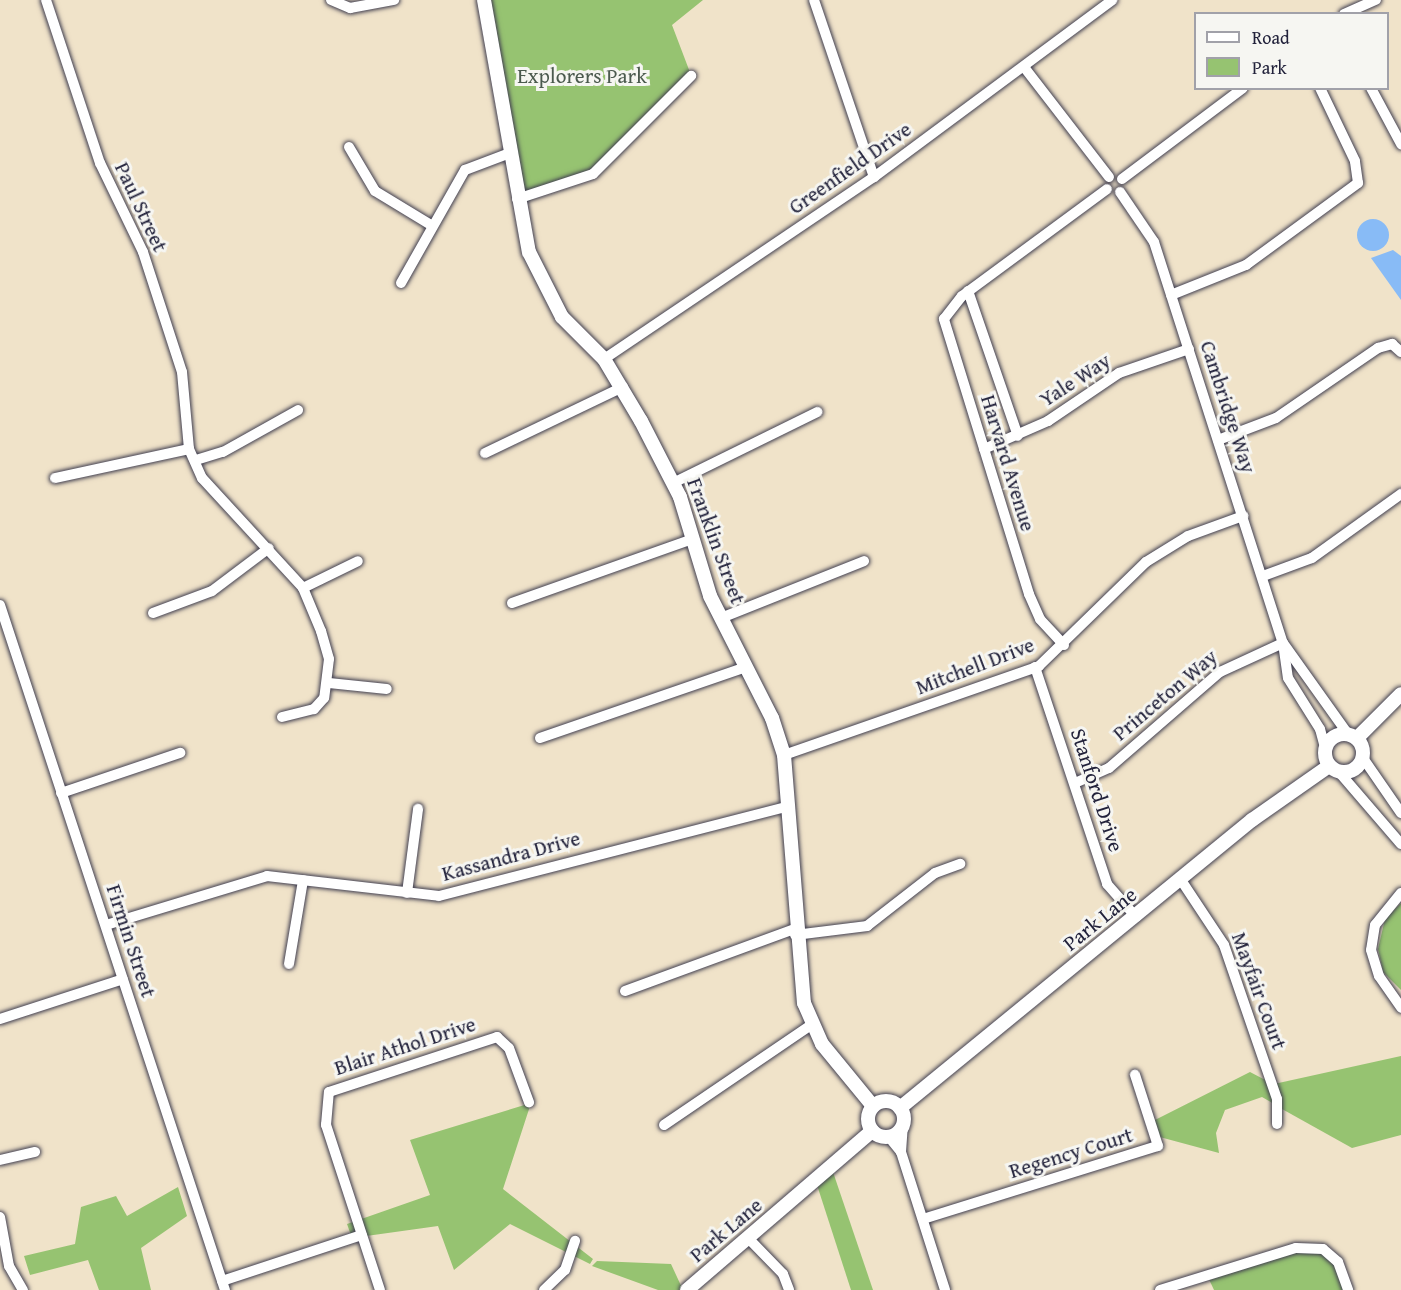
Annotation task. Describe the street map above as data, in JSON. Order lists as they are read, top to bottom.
{
  "streets": {
    "street": [
      "Greenfield Drive",
      "Paul Street",
      "Yale Way",
      "Cambridge Way",
      "Harvard Avenue",
      "Franklin Street",
      "Mitchell Drive",
      "Princeton Way",
      "Stanford Drive",
      "Kassandra Drive",
      "Park Lane",
      "Firmin Street",
      "Mayfair Court",
      "Blair Athol Drive",
      "Regency Court"
    ]
  },
  "crossings": [
    ["Greenfield Drive", "Franklin Street"],
    ["Yale Way", "Cambridge Way"],
    ["Yale Way", "Harvard Avenue"],
    ["Cambridge Way", "Mitchell Drive"],
    ["Cambridge Way", "Princeton Way"],
    ["Cambridge Way", "Park Lane"],
    ["Harvard Avenue", "Mitchell Drive"],
    ["Franklin Street", "Mitchell Drive"],
    ["Franklin Street", "Kassandra Drive"],
    ["Franklin Street", "Park Lane"],
    ["Mitchell Drive", "Stanford Drive"],
    ["Princeton Way", "Stanford Drive"],
    ["Stanford Drive", "Park Lane"],
    ["Kassandra Drive", "Firmin Street"],
    ["Park Lane", "Mayfair Court"]
  ],
  "parks": ["Explorers Park"],
  "legend": ["Road", "Park"]
}
